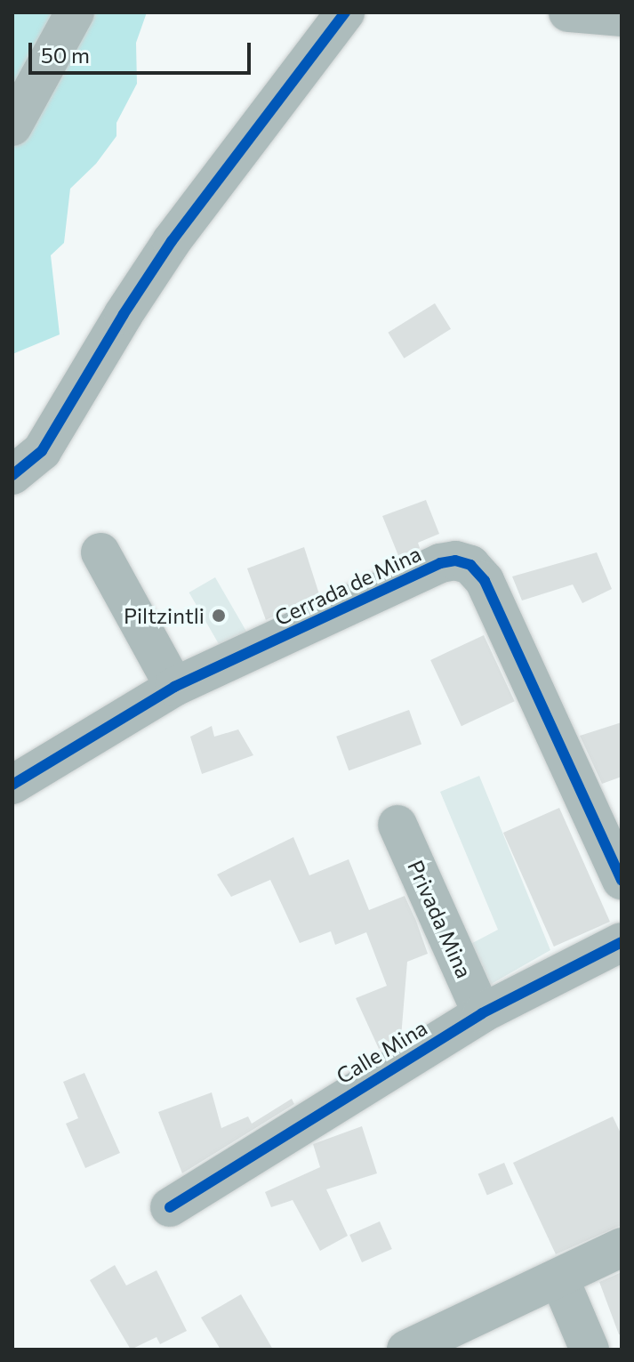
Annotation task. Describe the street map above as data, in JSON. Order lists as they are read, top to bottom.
{
  "streets": {
    "street": ["Cerrada de Mina", "Privada Mina", "Calle Mina"]
  },
  "crossings": [
    ["Privada Mina", "Calle Mina"]
  ],
  "places": ["Piltzintli"],
  "scale_bar": "50 m"
}
